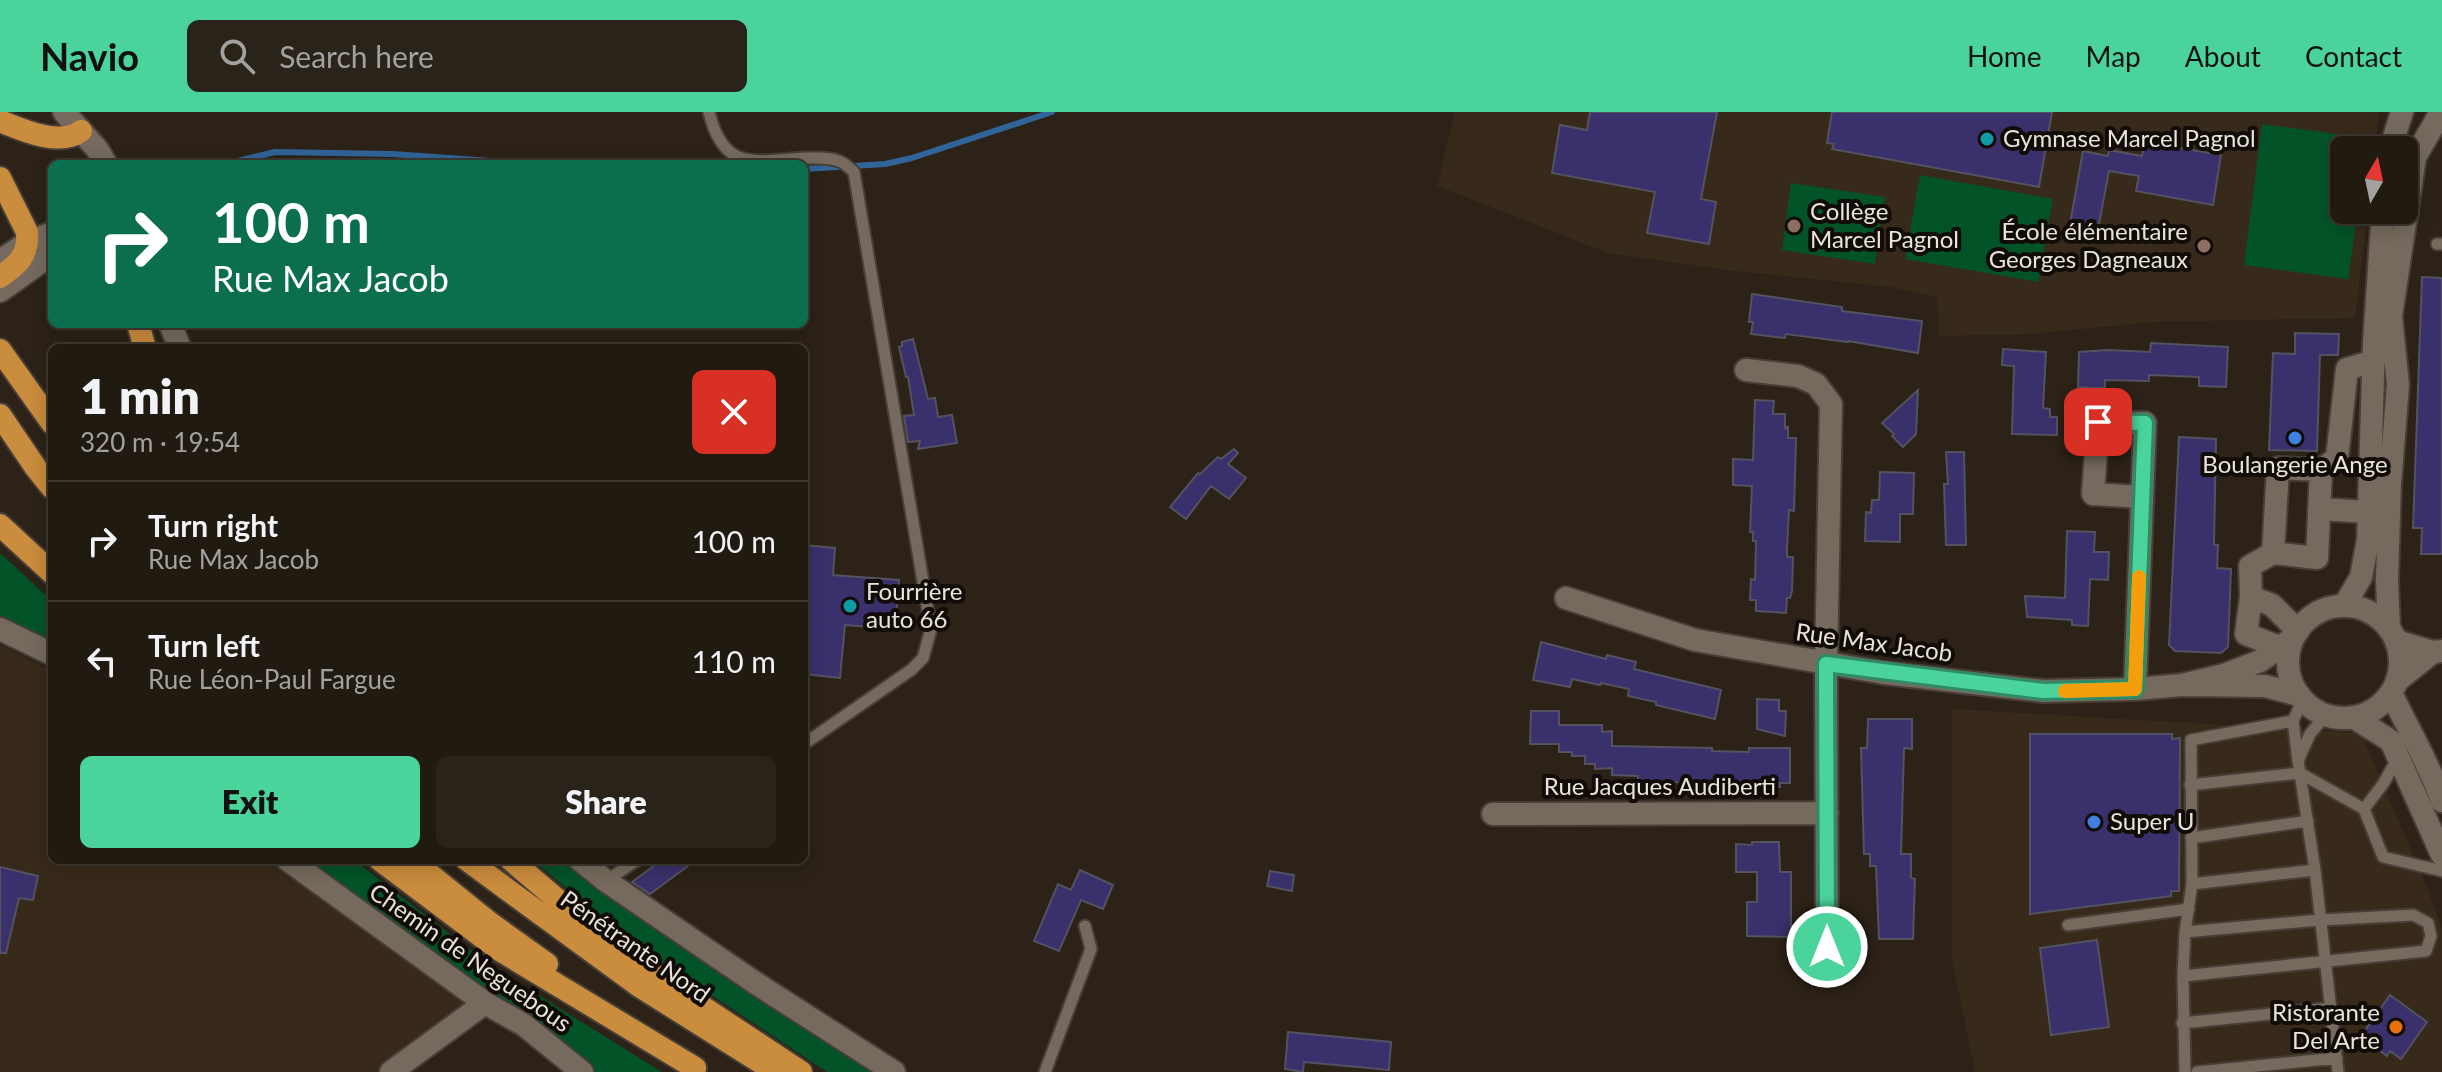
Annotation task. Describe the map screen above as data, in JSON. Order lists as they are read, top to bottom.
{
  "streets": {
    "highway": ["Pénétrante Nord"],
    "street": ["Rue Max Jacob", "Rue Jacques Audiberti", "Chemin de Neguebous"]
  },
  "places": [
    "Gymnase Marcel Pagnol",
    "Collège Marcel Pagnol",
    "École élémentaire Georges Dagneaux",
    "Boulangerie Ange",
    "Fourrière auto 66",
    "Super U",
    "Ristorante Del Arte"
  ],
  "north": "top",
  "page": {
    "header": "Navio",
    "search": "Search here",
    "nav": [
      "Home",
      "Map",
      "About",
      "Contact"
    ],
    "turn": ["100 m", "Rue Max Jacob"],
    "heading": ["1 min", "320 m · 19:54"],
    "list": [
      {
        "name": "Turn right",
        "note": "Rue Max Jacob",
        "value": "100 m"
      },
      {
        "name": "Turn left",
        "note": "Rue Léon-Paul Fargue",
        "value": "110 m"
      }
    ],
    "buttons": ["Exit", "Share"]
  }
}
